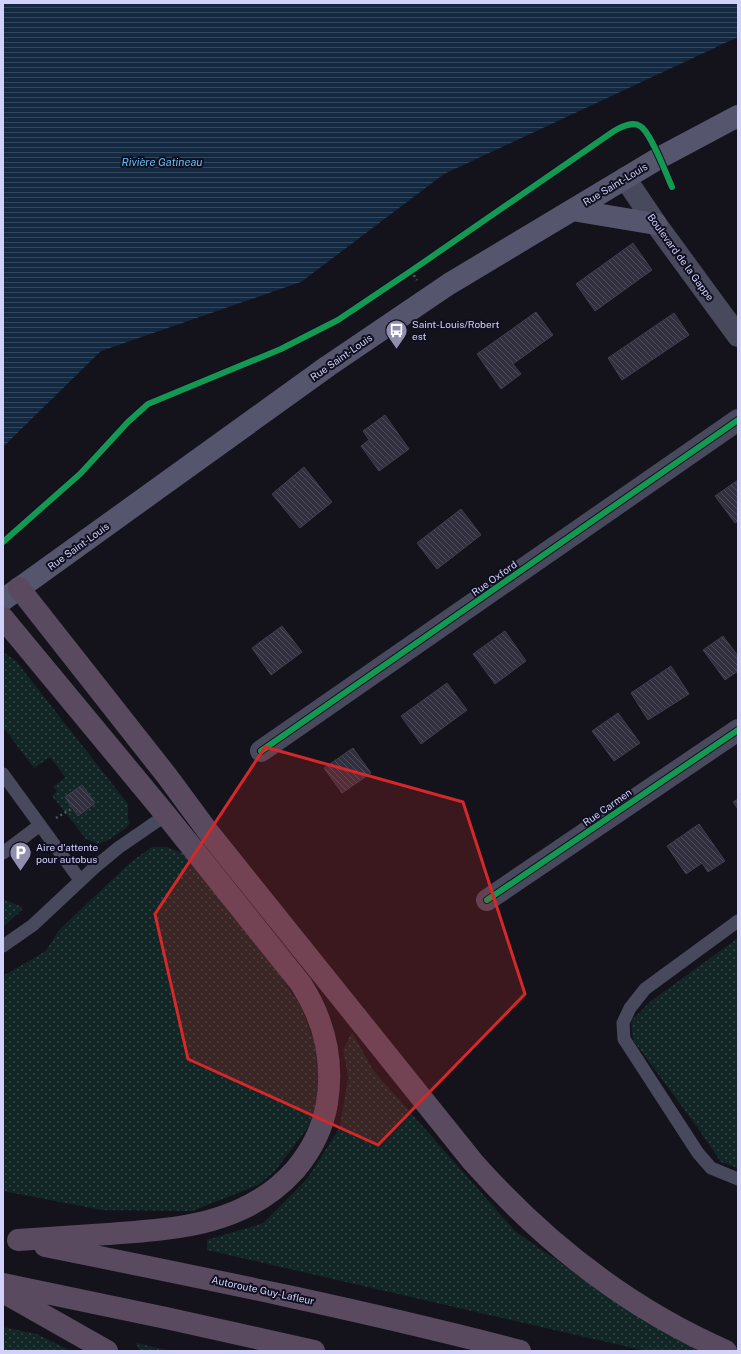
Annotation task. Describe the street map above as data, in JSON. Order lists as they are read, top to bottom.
{
  "streets": {
    "highway": ["Autoroute Guy-Lafleur"],
    "main road": ["Rue Saint-Louis"],
    "street": ["Boulevard de la Gappe", "Rue Oxford", "Rue Carmen"]
  },
  "crossings": [
    ["Rue Saint-Louis", "Boulevard de la Gappe"]
  ],
  "water": ["Rivière Gatineau"],
  "places": {
    "bus stop": ["Saint-Louis/Robert est"],
    "parking": ["Aire d'attente pour autobus"]
  }
}
